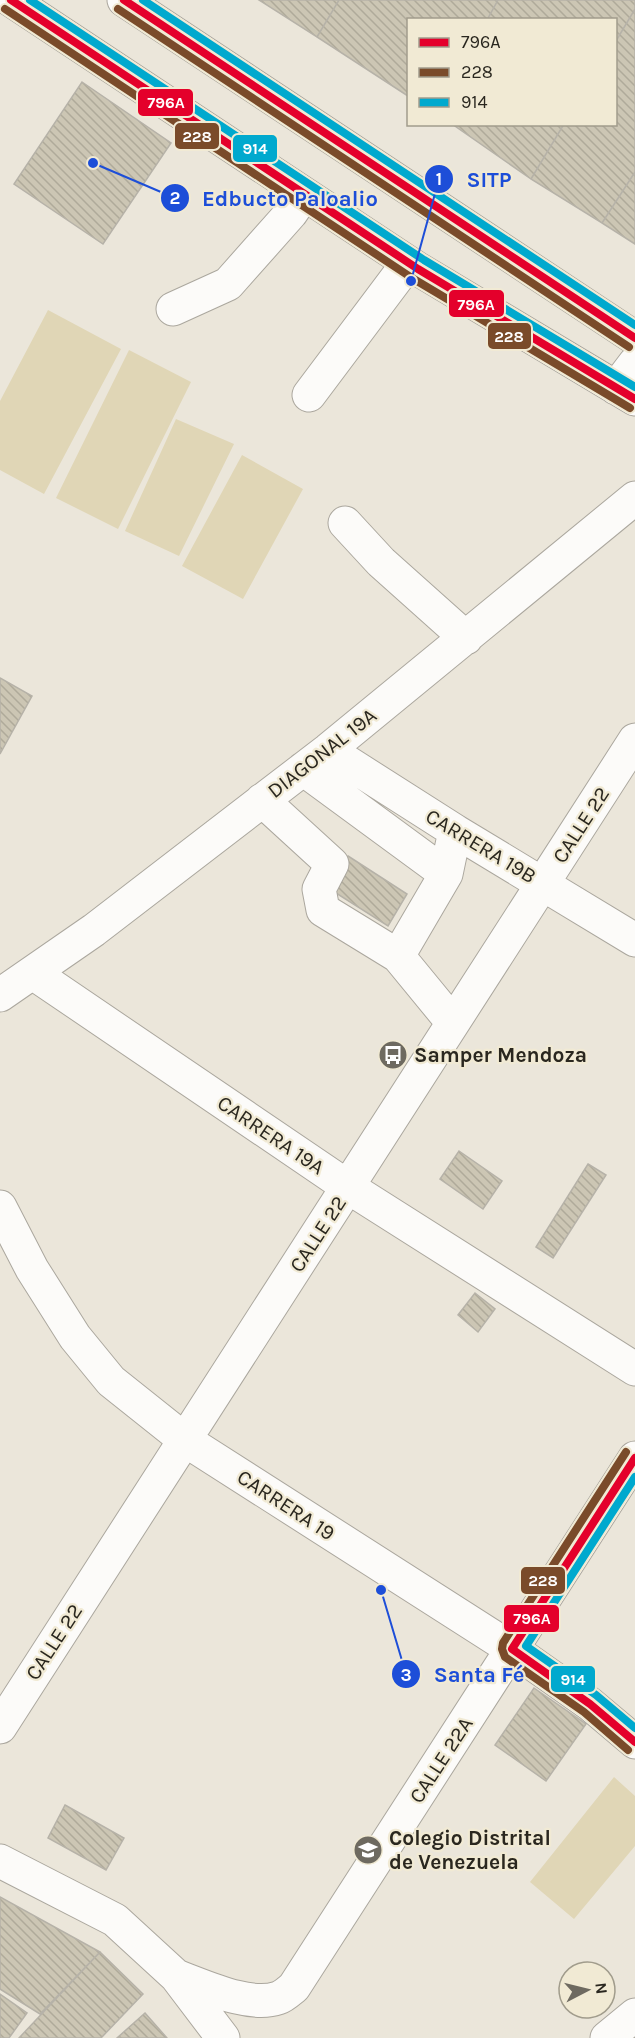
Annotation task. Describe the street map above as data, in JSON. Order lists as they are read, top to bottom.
{
  "streets": {
    "street": [
      "DIAGONAL 19A",
      "CALLE 22",
      "CARRERA 19B",
      "CARRERA 19A",
      "CARRERA 19",
      "CALLE 22A"
    ]
  },
  "crossings": [
    ["DIAGONAL 19A", "CARRERA 19B"],
    ["DIAGONAL 19A", "CARRERA 19A"],
    ["CALLE 22", "CARRERA 19B"],
    ["CALLE 22", "CARRERA 19A"],
    ["CALLE 22", "CARRERA 19"],
    ["CARRERA 19", "CALLE 22A"]
  ],
  "places": {
    "other": ["Edbucto Paloalio", "SITP", "Santa Fé"],
    "bus stop": ["Samper Mendoza"],
    "school or university": ["Colegio Distrital de Venezuela"]
  },
  "lines": ["transit line 796A", "transit line 914", "transit line 228"],
  "legend": ["796A", "228", "914"],
  "north": "right"
}
